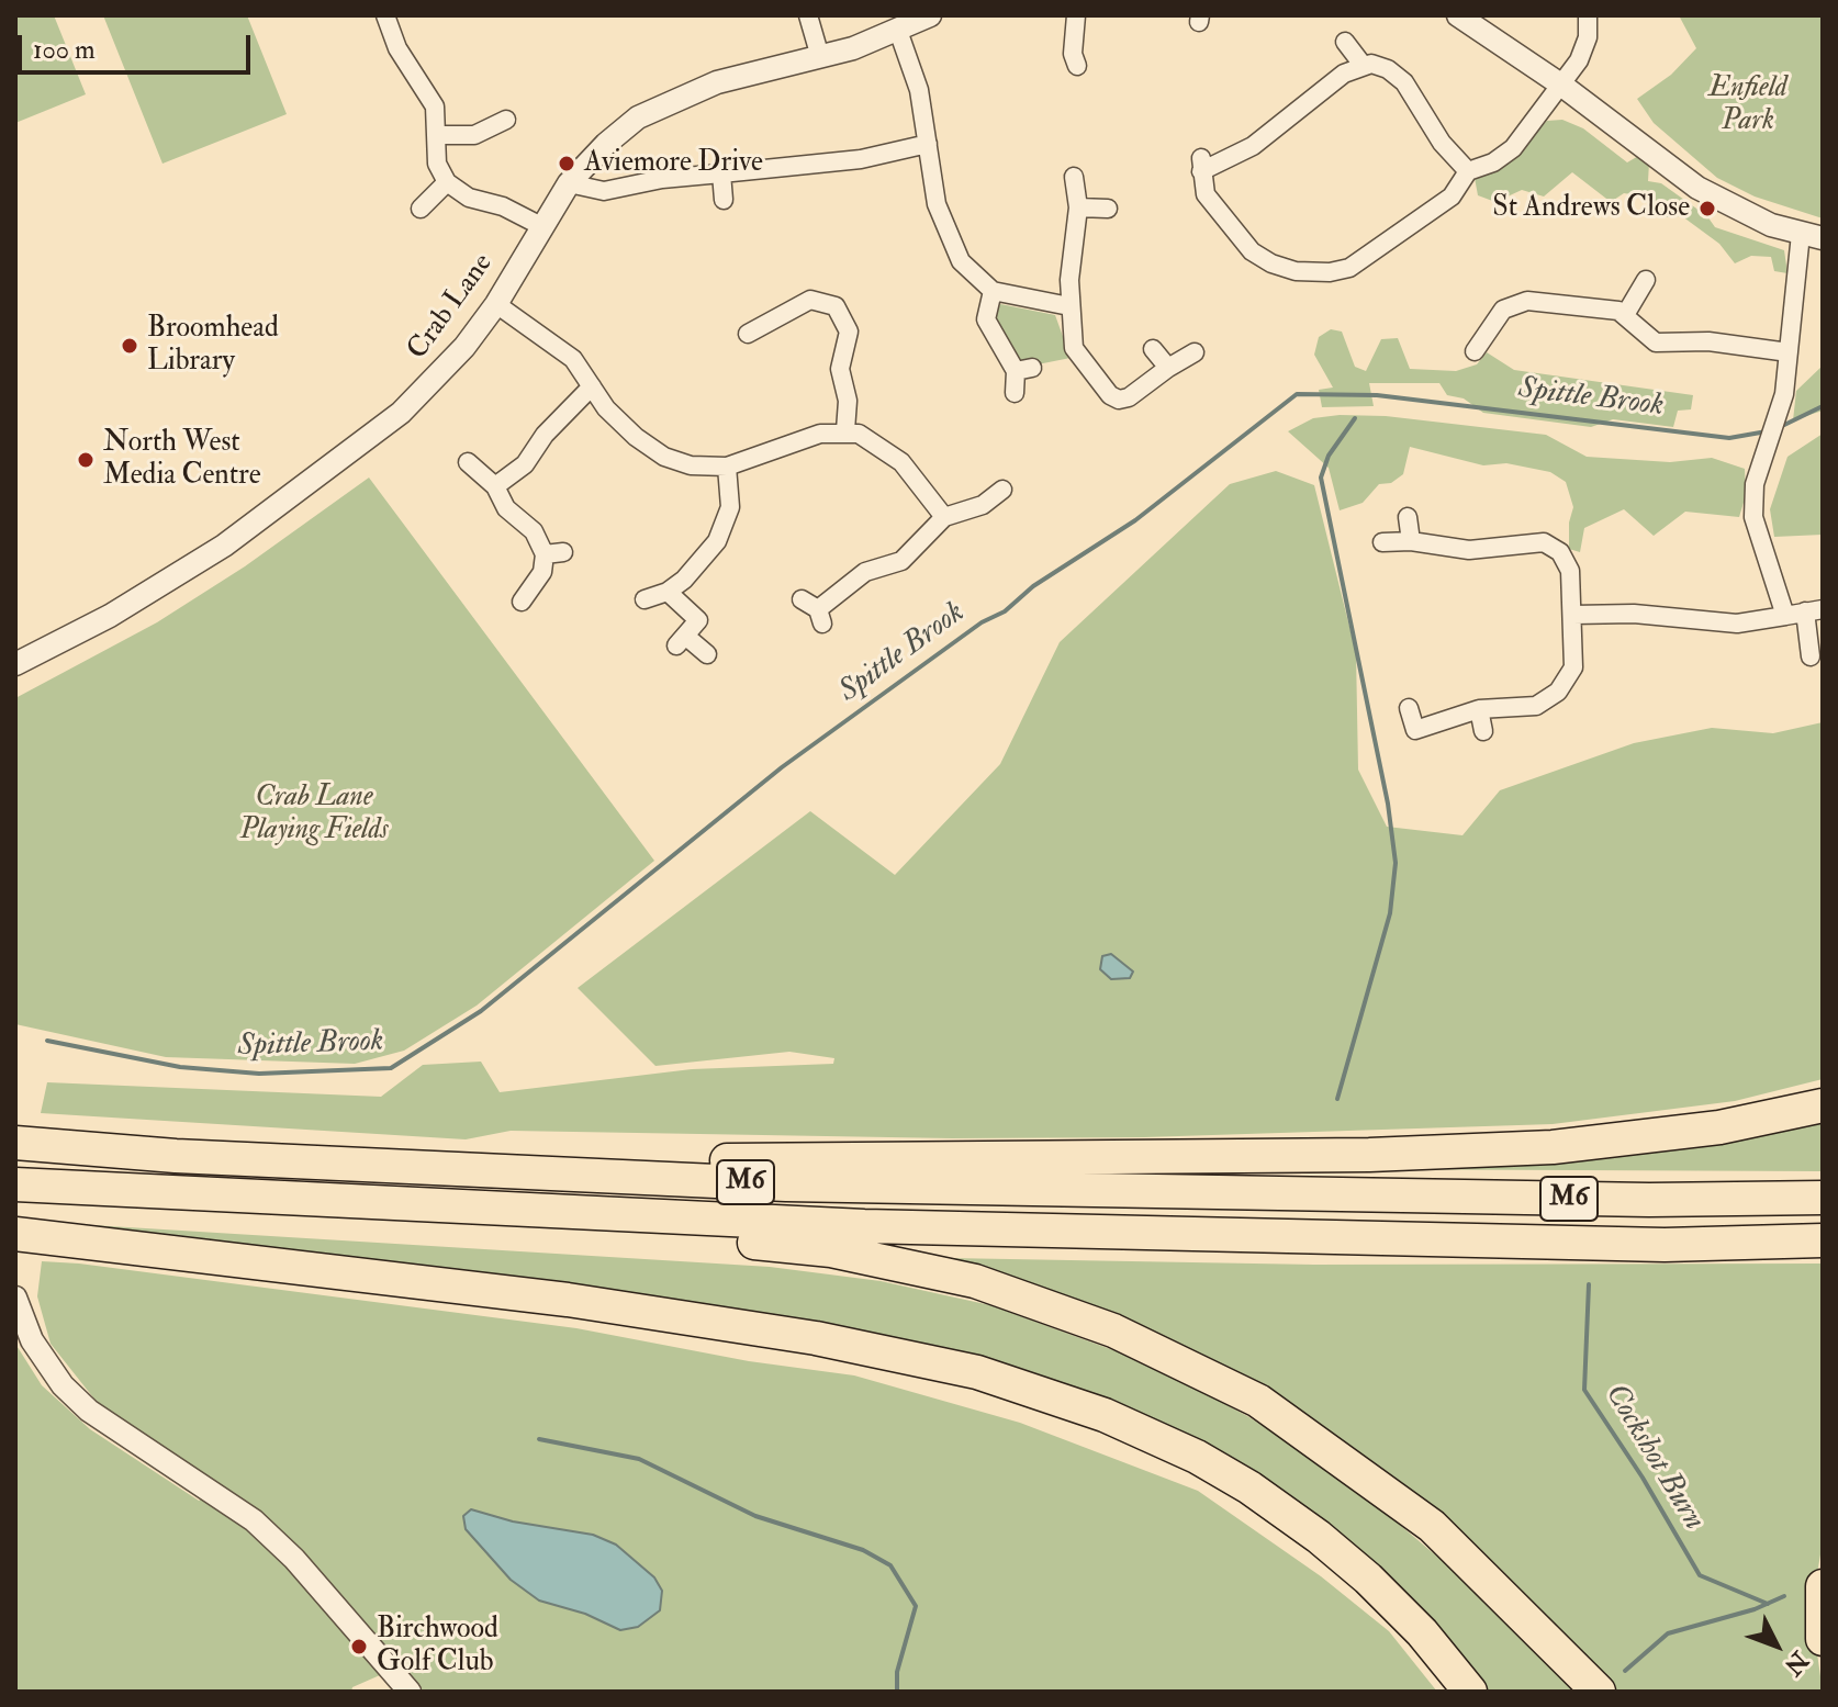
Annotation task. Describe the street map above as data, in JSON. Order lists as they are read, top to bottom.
{
  "streets": {
    "highway": ["M6"],
    "street": ["Crab Lane"]
  },
  "water": ["Spittle Brook", "Cockshot Burn"],
  "parks": ["Enfield Park", "Crab Lane Playing Fields"],
  "places": [
    "Aviemore Drive",
    "St Andrews Close",
    "Broomhead Library",
    "North West Media Centre",
    "Birchwood Golf Club"
  ],
  "scale_bar": "100 m",
  "north": "bottom right"
}
